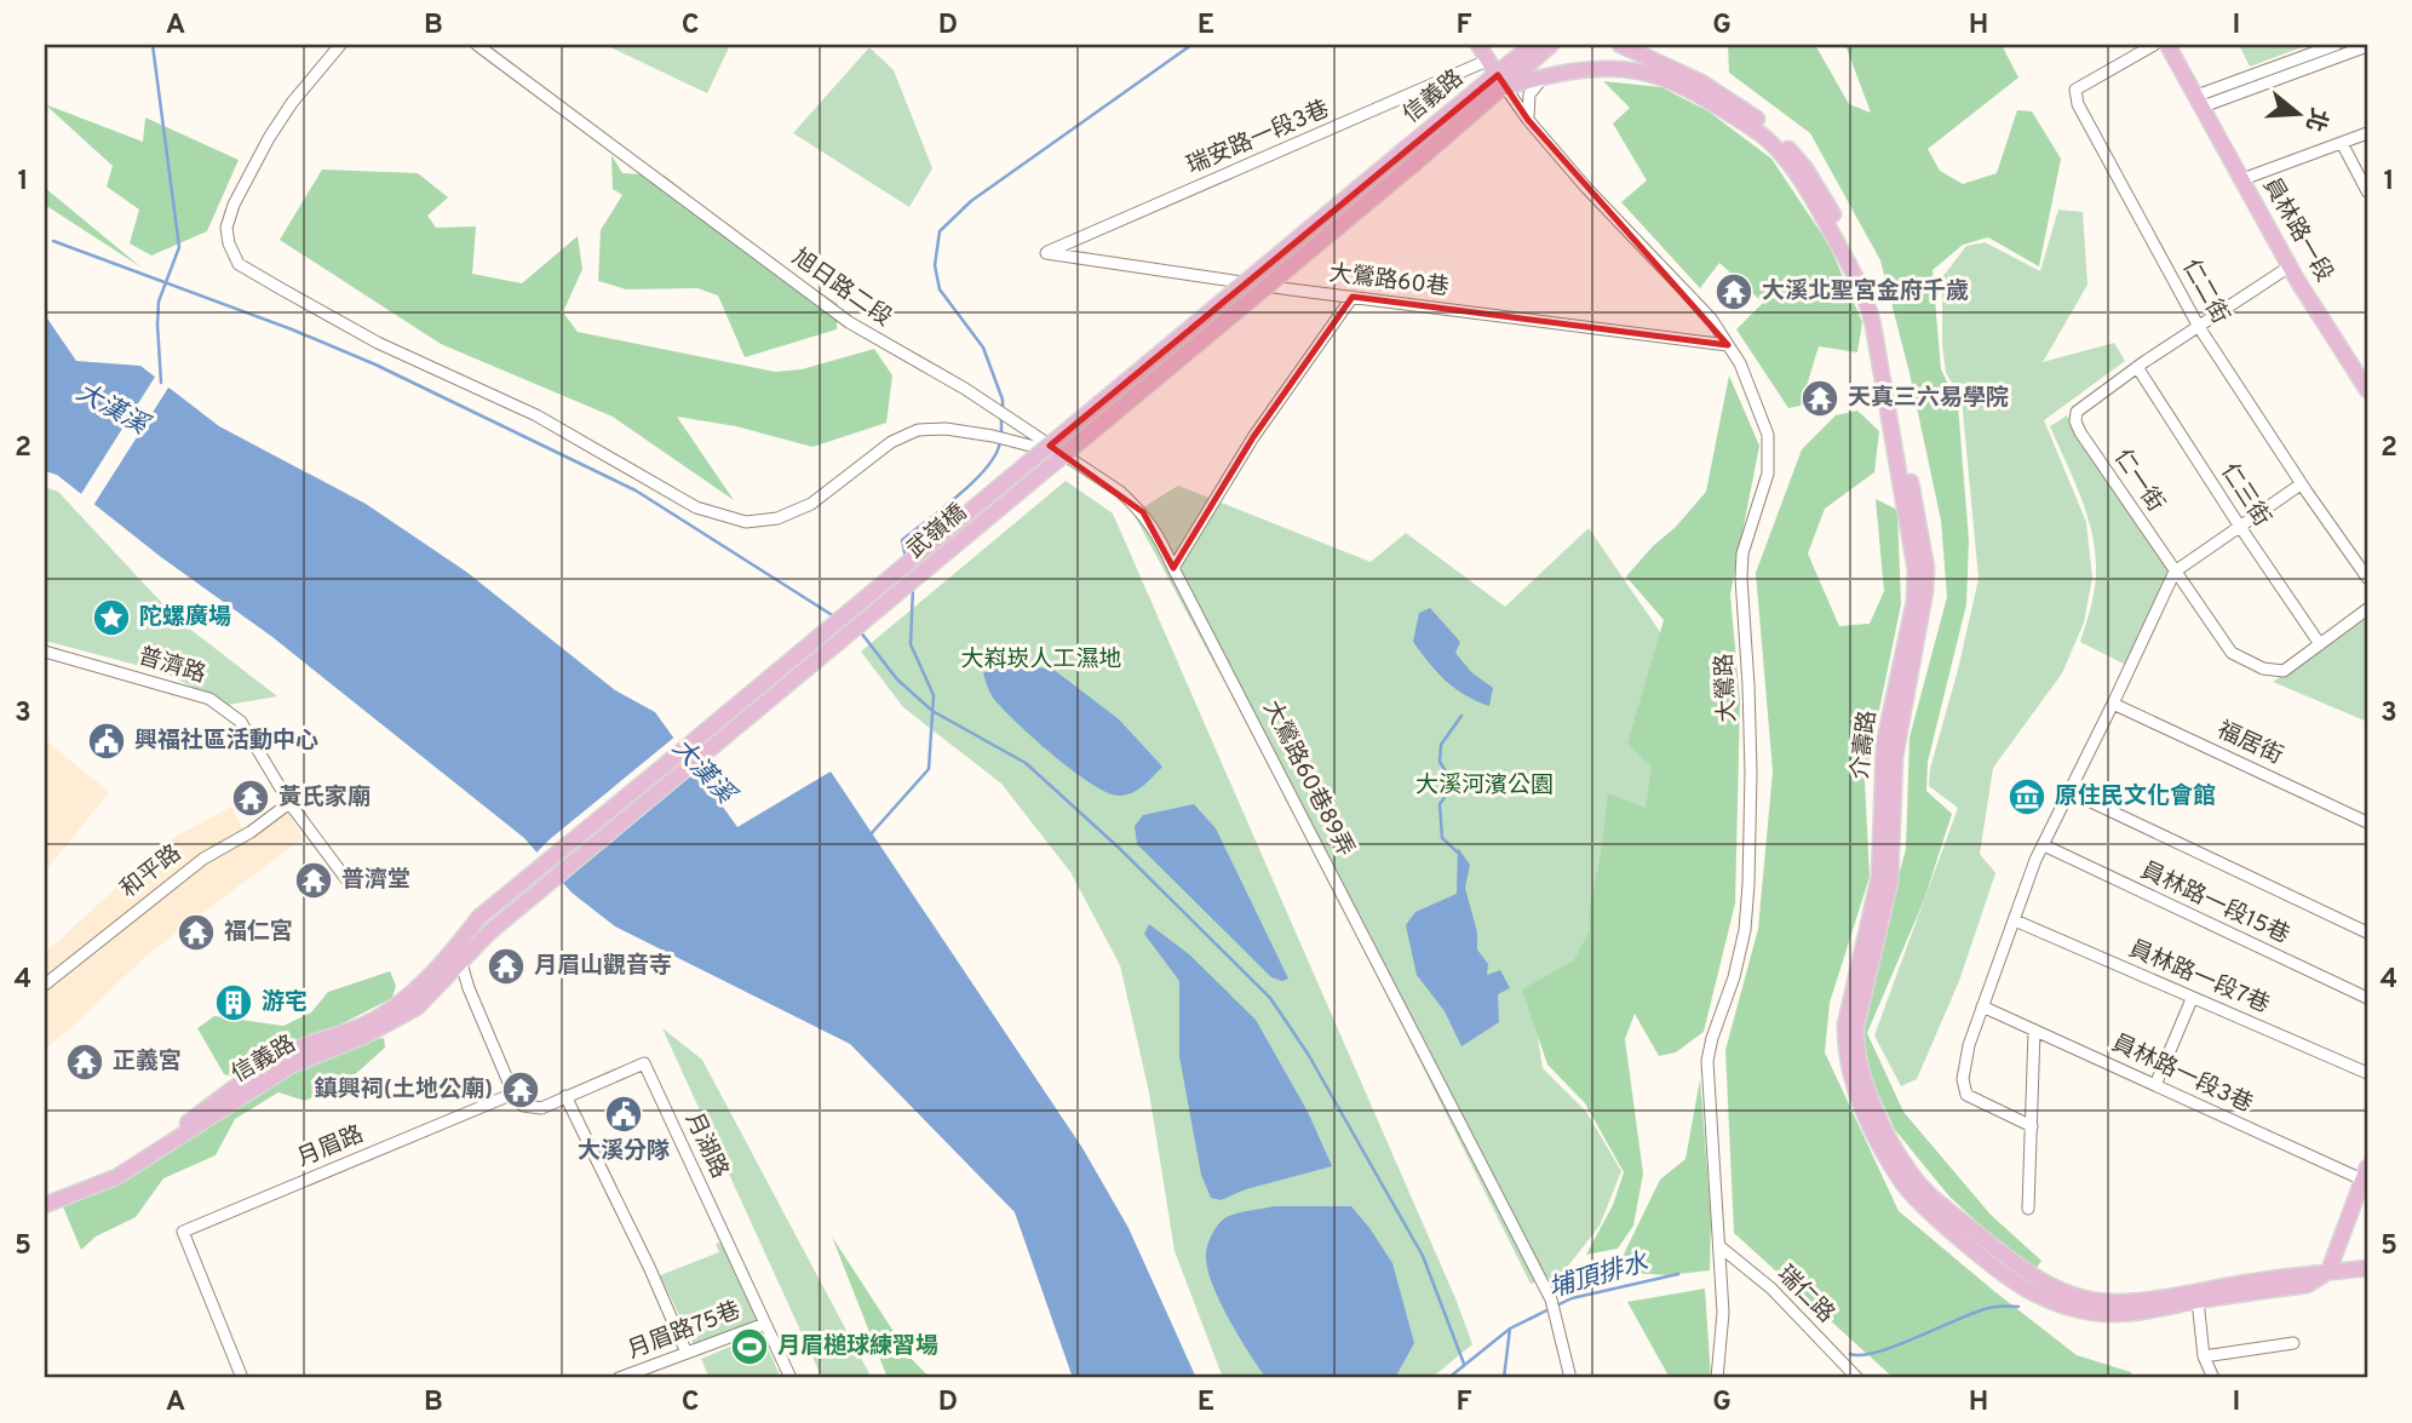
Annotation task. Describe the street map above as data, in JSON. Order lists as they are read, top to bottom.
{
  "streets": {
    "main road": [
      "信義路",
      "員林路一段",
      "武嶺橋",
      "介壽路"
    ],
    "street": [
      "瑞安路一段3巷",
      "大鶯路60巷",
      "旭日路二段",
      "仁二街",
      "仁一街",
      "仁三街",
      "普濟路",
      "大鶯路",
      "福居街",
      "大鶯路60巷89弄",
      "和平路",
      "員林路一段15巷",
      "員林路一段7巷",
      "員林路一段3巷",
      "月湖路",
      "月眉路",
      "瑞仁路",
      "月眉路75巷"
    ]
  },
  "crossings": [
    ["信義路", "武嶺橋"],
    ["信義路", "大鶯路"],
    ["信義路", "介壽路"],
    ["瑞安路一段3巷", "大鶯路60巷"],
    ["員林路一段", "仁一街"],
    ["大鶯路60巷", "大鶯路"],
    ["旭日路二段", "大鶯路60巷89弄"],
    ["仁二街", "仁一街"],
    ["仁一街", "仁三街"],
    ["普濟路", "和平路"],
    ["大鶯路", "介壽路"],
    ["大鶯路", "瑞仁路"],
    ["月湖路", "月眉路"],
    ["月湖路", "月眉路75巷"]
  ],
  "water": ["大漢溪", "埔頂排水"],
  "parks": ["大嵙崁人工濕地", "大溪河濱公園"],
  "places": {
    "temple": [
      "大溪北聖宮金府千歲",
      "天真三六易學院",
      "黃氏家廟",
      "普濟堂",
      "福仁宮",
      "月眉山觀音寺",
      "正義宮",
      "鎮興祠(土地公廟)"
    ],
    "place": ["陀螺廣場"],
    "public building": ["興福社區活動中心", "大溪分隊"],
    "museum": ["原住民文化會館"],
    "building": ["游宅"],
    "sports": ["月眉槌球練習場"]
  },
  "north": "right",
  "grid": {
    "columns": [
      "A",
      "B",
      "C",
      "D",
      "E",
      "F",
      "G",
      "H",
      "I"
    ],
    "rows": [
      "1",
      "2",
      "3",
      "4",
      "5"
    ]
  }
}
